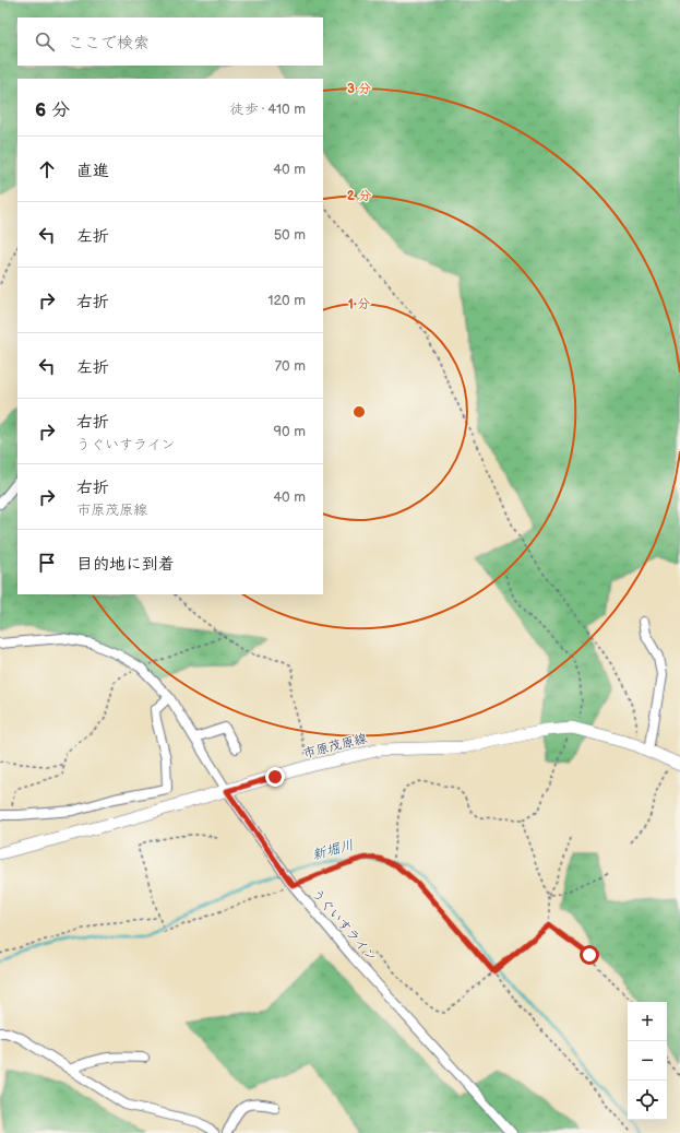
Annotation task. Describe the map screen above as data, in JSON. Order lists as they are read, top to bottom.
{
  "streets": {
    "main road": ["市原茂原線"],
    "street": ["うぐいすライン"]
  },
  "crossings": [
    ["市原茂原線", "うぐいすライン"]
  ],
  "water": ["新堀川"],
  "page": {
    "search": "ここで検索",
    "heading": ["6 分", "徒歩 · 410 m"],
    "list": [
      ["直進", "40 m"],
      ["左折", "50 m"],
      ["右折", "120 m"],
      ["左折", "70 m"],
      ["右折", "うぐいすライン", "90 m"],
      ["右折", "市原茂原線", "40 m"],
      "目的地に到着"
    ],
    "map_buttons": ["+", "−"]
  },
  "rings": ["3 分", "2 分", "1 分"]
}
